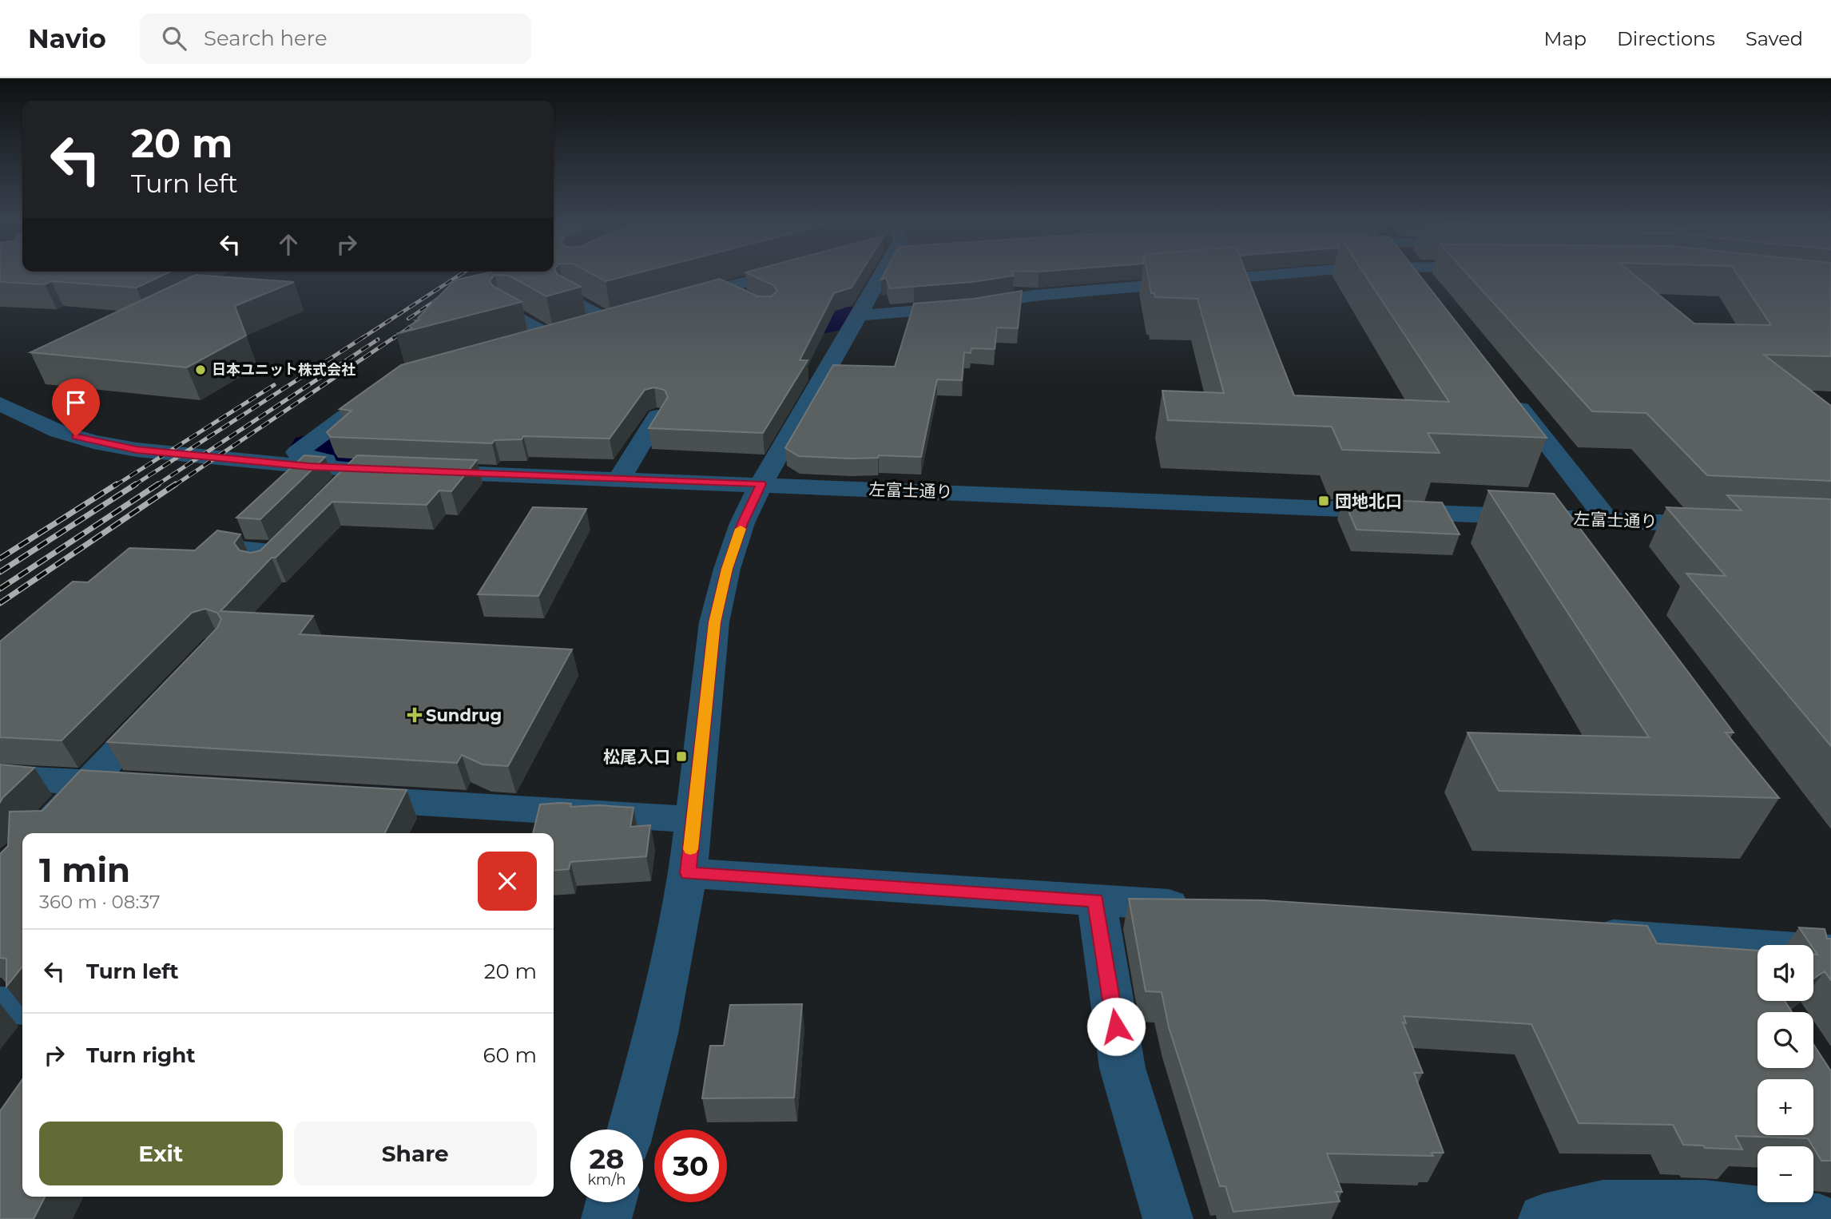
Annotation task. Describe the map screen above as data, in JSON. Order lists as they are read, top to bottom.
{
  "streets": {
    "street": ["左富士通り"]
  },
  "places": {
    "other": ["日本ユニット株式会社"],
    "transit": ["団地北口", "松尾入口"],
    "health": ["Sundrug"]
  },
  "page": {
    "header": "Navio",
    "search": "Search here",
    "nav": ["Map", "Directions", "Saved"],
    "turn": ["20 m", "Turn left"],
    "heading": ["1 min", "360 m · 08:37"],
    "list": [
      {
        "name": "Turn left",
        "value": "20 m"
      },
      {
        "name": "Turn right",
        "value": "60 m"
      }
    ],
    "map_buttons": ["+", "−"],
    "buttons": ["Exit", "Share"],
    "speed": "28 km/h",
    "limit": "30"
  }
}
